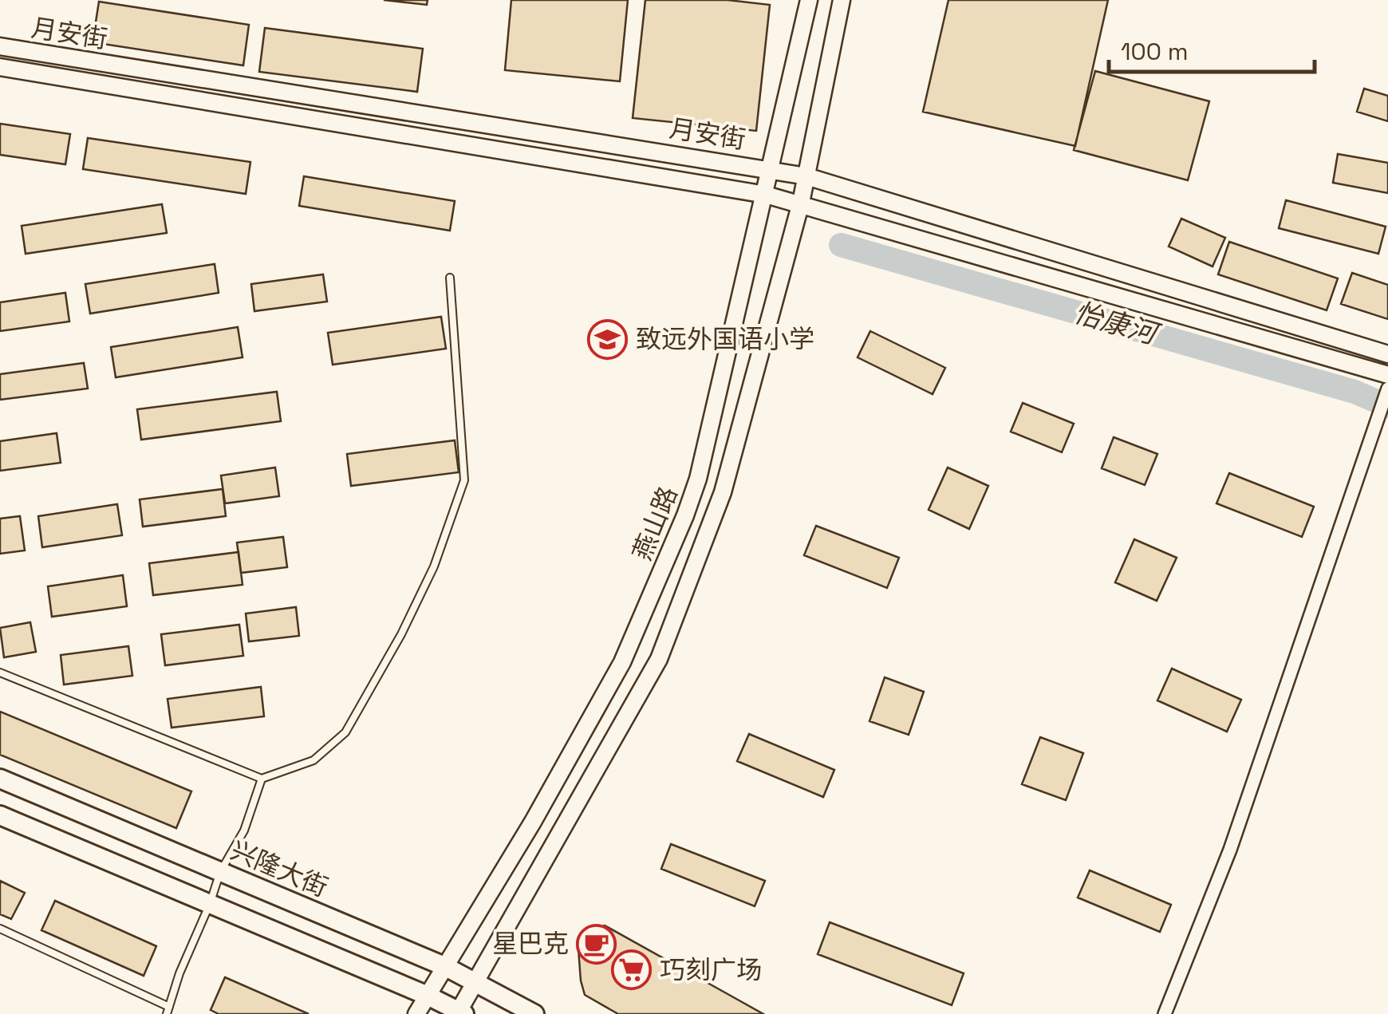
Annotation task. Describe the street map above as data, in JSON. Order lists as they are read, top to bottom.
{
  "streets": {
    "main road": ["兴隆大街"],
    "street": ["月安街", "燕山路"]
  },
  "crossings": [
    ["月安街", "燕山路"],
    ["燕山路", "兴隆大街"]
  ],
  "water": ["怡康河"],
  "places": {
    "school or university": ["致远外国语小学"],
    "cafe": ["星巴克"],
    "supermarket": ["巧刻广场"]
  },
  "scale_bar": "100 m"
}
